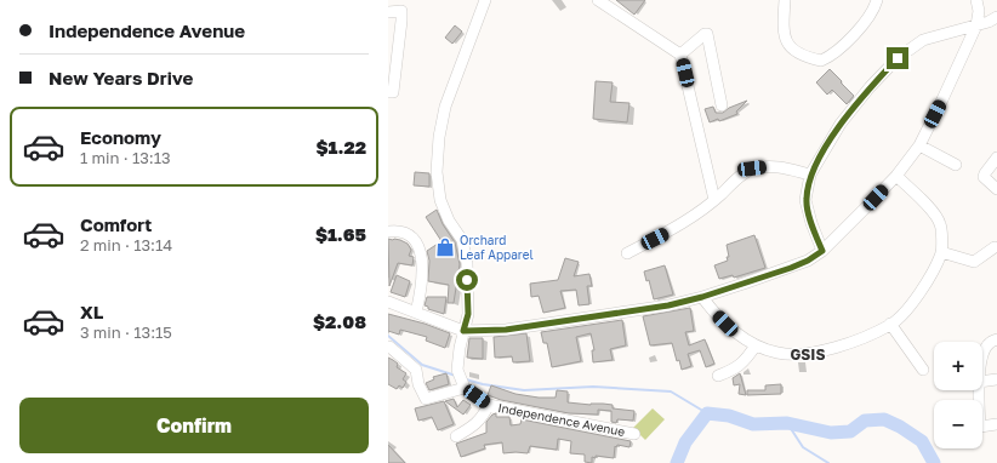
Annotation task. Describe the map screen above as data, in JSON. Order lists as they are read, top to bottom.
{
  "streets": {
    "street": ["Independence Avenue"]
  },
  "districts": ["GSIS"],
  "places": {
    "shop": ["Orchard Leaf Apparel"]
  },
  "page": {
    "banner": ["Independence Avenue", "New Years Drive"],
    "list": [
      {
        "name": "Economy",
        "note": "1 min · 13:13",
        "value": "$1.22"
      },
      {
        "name": "Comfort",
        "note": "2 min · 13:14",
        "value": "$1.65"
      },
      {
        "name": "XL",
        "note": "3 min · 13:15",
        "value": "$2.08"
      }
    ],
    "map_buttons": ["+", "−"],
    "buttons": "Confirm"
  }
}
